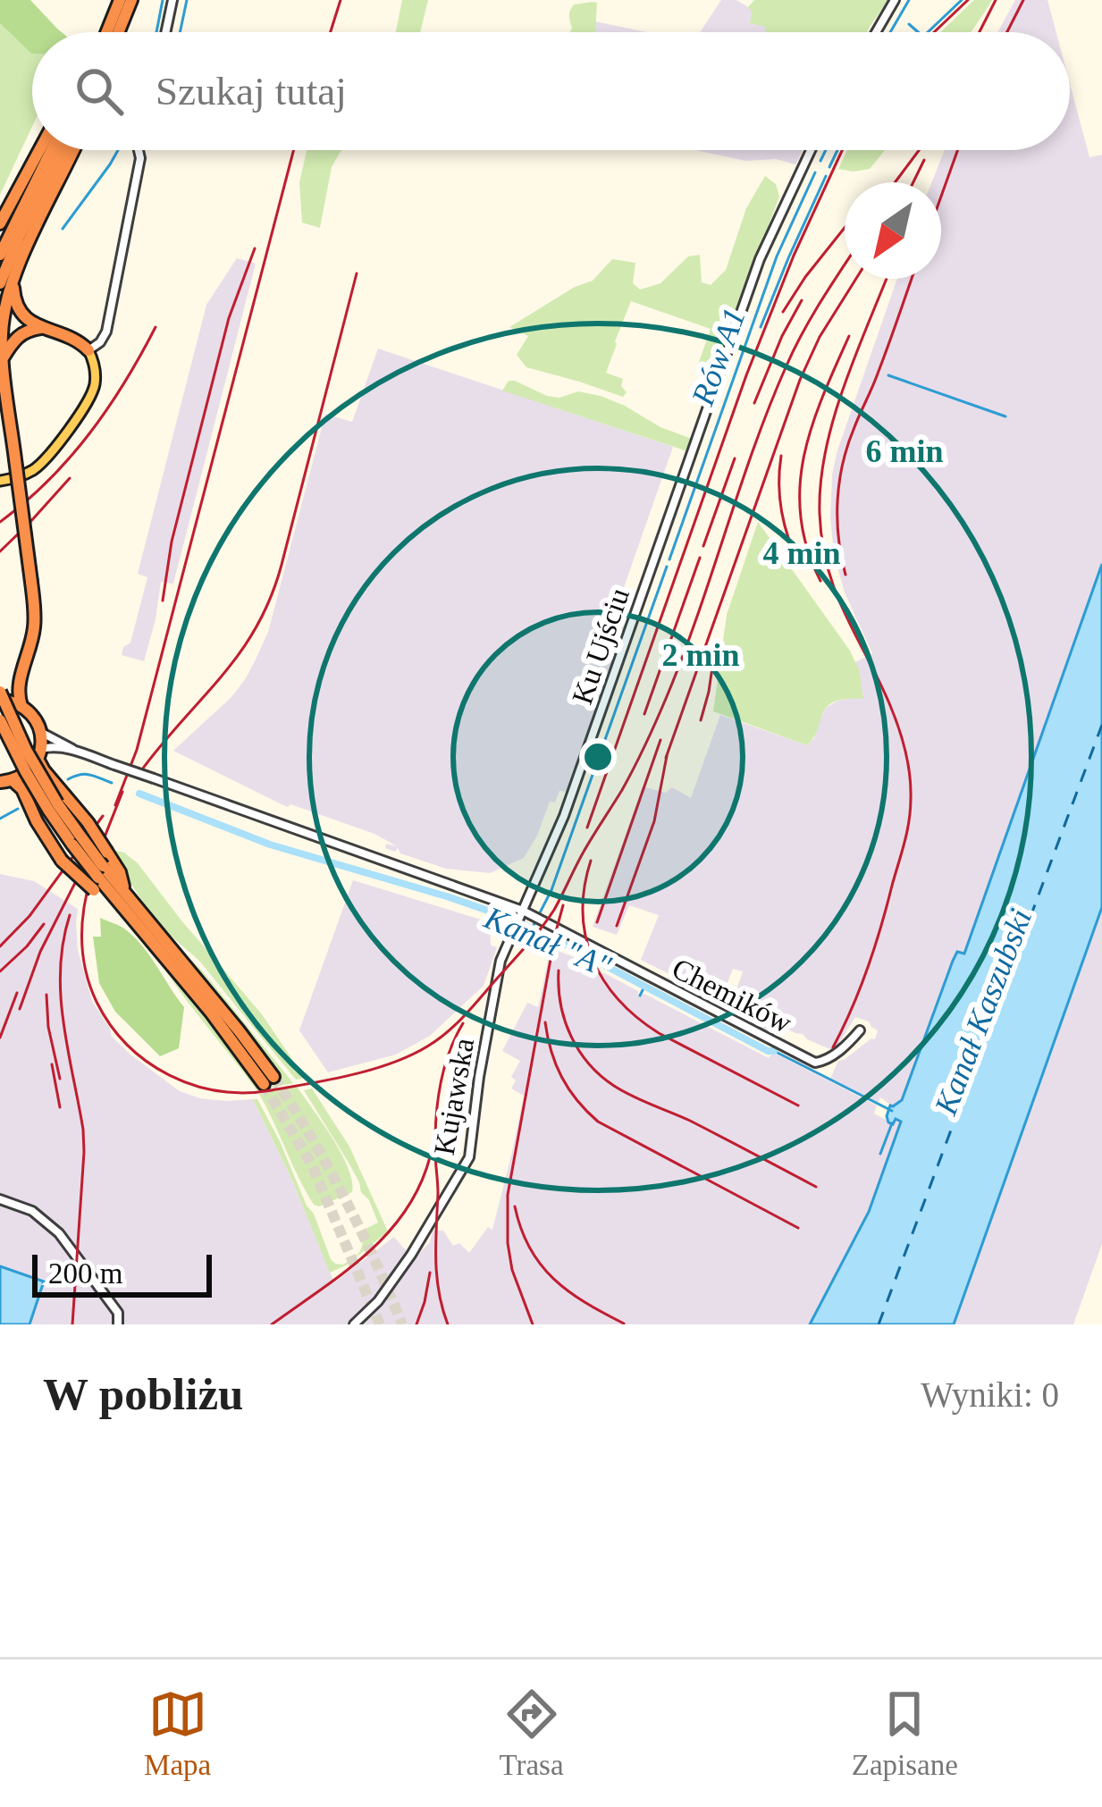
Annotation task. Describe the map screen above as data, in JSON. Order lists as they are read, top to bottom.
{
  "streets": {
    "street": ["Ku Ujściu", "Chemików", "Kujawska"]
  },
  "crossings": [
    ["Ku Ujściu", "Chemików"],
    ["Ku Ujściu", "Kujawska"],
    ["Chemików", "Kujawska"]
  ],
  "water": ["Rów A1", "Kanał \"A\"", "Kanał Kaszubski"],
  "scale_bar": "200 m",
  "north": "bottom left",
  "page": {
    "search": "Szukaj tutaj",
    "scale": "200 m",
    "heading": ["W pobliżu", "Wyniki: 0"],
    "nav": ["Mapa", "Trasa", "Zapisane"]
  },
  "rings": ["6 min", "4 min", "2 min"]
}
